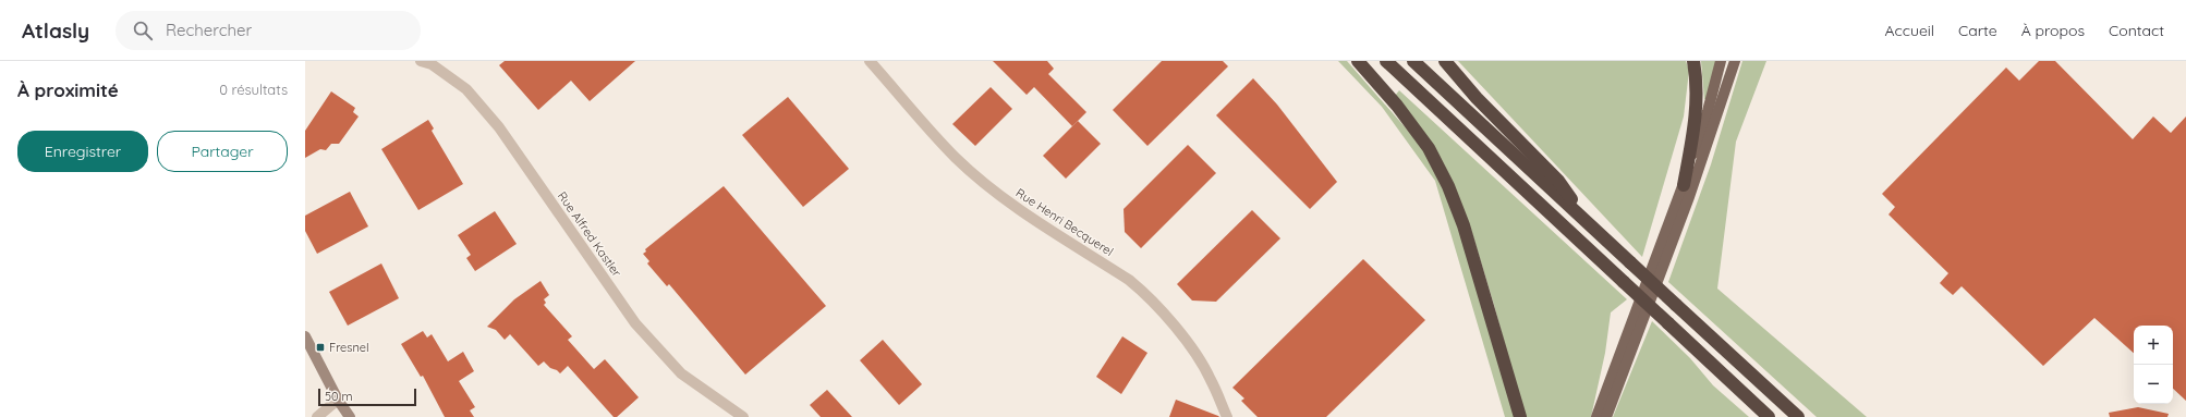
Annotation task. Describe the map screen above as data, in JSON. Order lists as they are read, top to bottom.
{
  "streets": {
    "street": ["Rue Henri Becquerel", "Rue Alfred Kastler"]
  },
  "places": {
    "transit": ["Fresnel"]
  },
  "scale_bar": "50 m",
  "page": {
    "header": "Atlasly",
    "search": "Rechercher",
    "nav": [
      "Accueil",
      "Carte",
      "À propos",
      "Contact"
    ],
    "heading": ["À proximité", "0 résultats"],
    "buttons": ["Enregistrer", "Partager"],
    "map_buttons": ["+", "−"],
    "scale": "50 m"
  }
}
